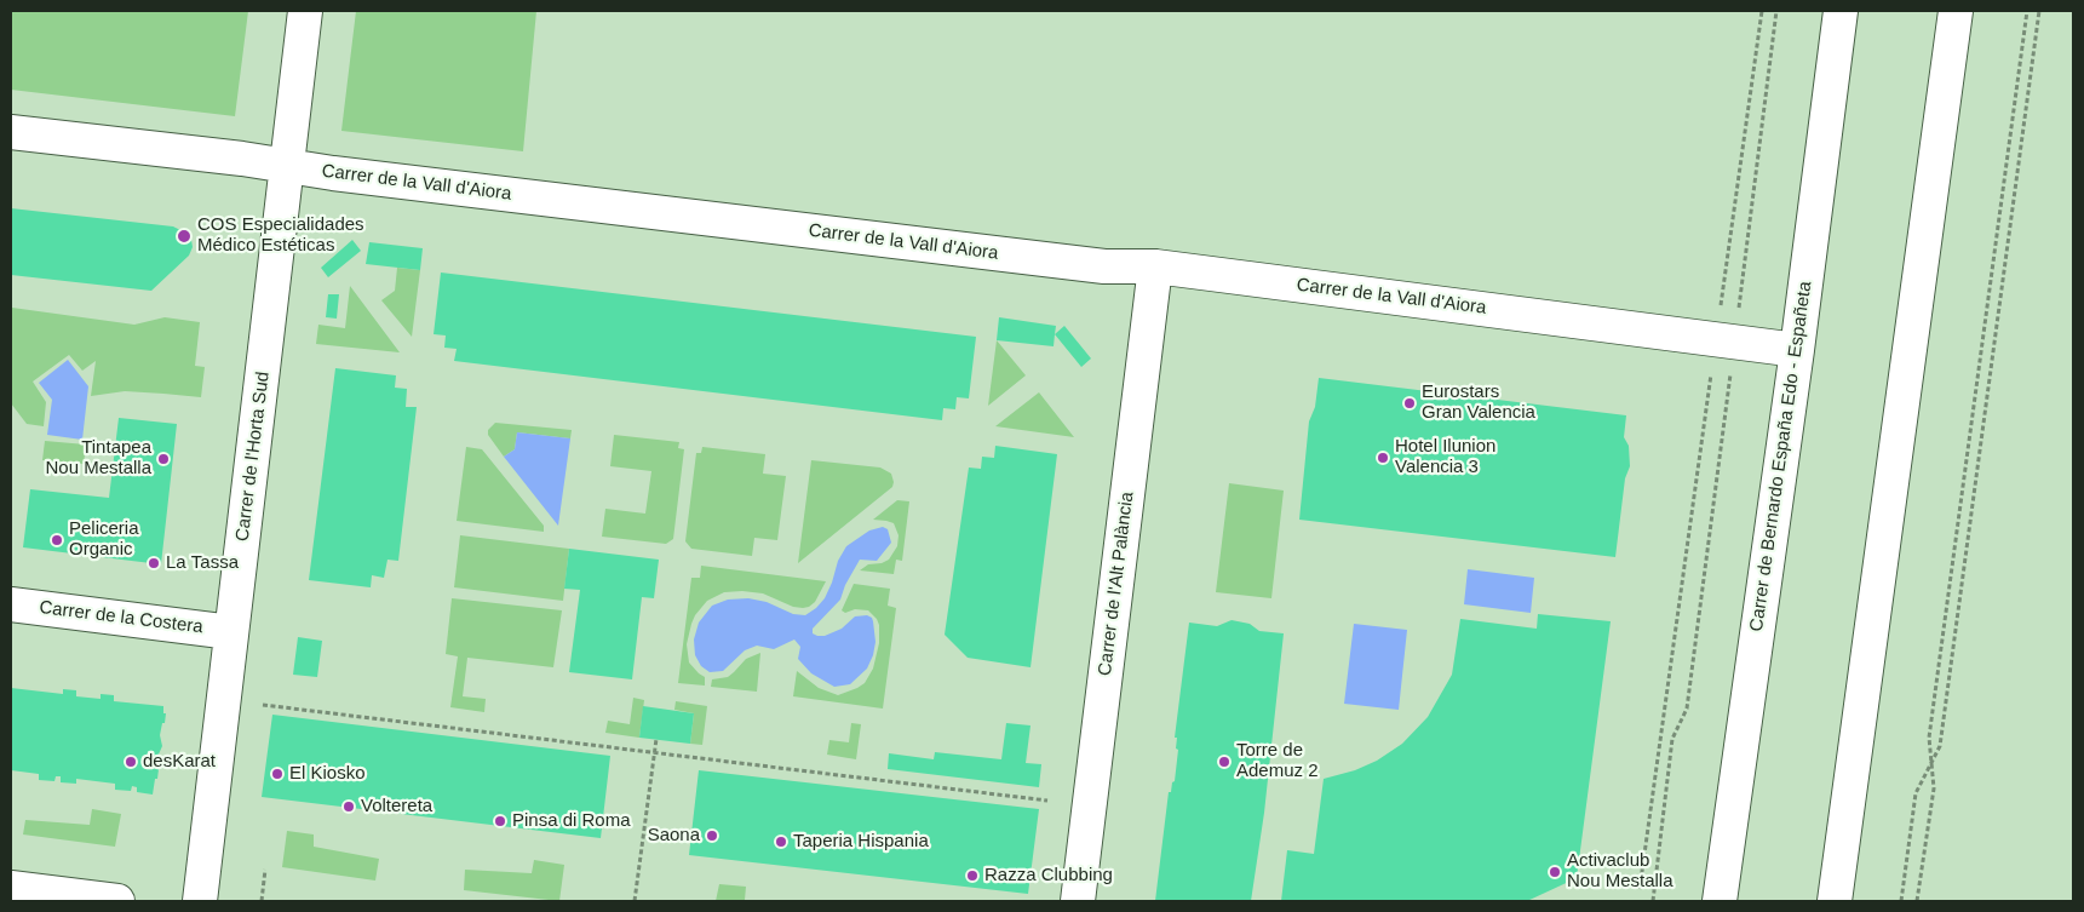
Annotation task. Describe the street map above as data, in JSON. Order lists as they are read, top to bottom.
{
  "streets": {
    "street": [
      "Carrer de la Vall d'Aiora",
      "Carrer de l'Horta Sud",
      "Carrer de Bernardo España Edo - Españeta",
      "Carrer de l'Alt Palància",
      "Carrer de la Costera"
    ]
  },
  "crossings": [
    ["Carrer de la Vall d'Aiora", "Carrer de l'Horta Sud"],
    ["Carrer de la Vall d'Aiora", "Carrer de Bernardo España Edo - Españeta"],
    ["Carrer de la Vall d'Aiora", "Carrer de l'Alt Palància"],
    ["Carrer de l'Horta Sud", "Carrer de la Costera"]
  ],
  "places": [
    "COS Especialidades Médico Estéticas",
    "Eurostars Gran Valencia",
    "Hotel Ilunion Valencia 3",
    "Tintapea Nou Mestalla",
    "Peliceria Organic",
    "La Tassa",
    "desKarat",
    "Torre de Ademuz 2",
    "El Kiosko",
    "Voltereta",
    "Pinsa di Roma",
    "Saona",
    "Taperia Hispania",
    "Activaclub Nou Mestalla",
    "Razza Clubbing"
  ]
}
